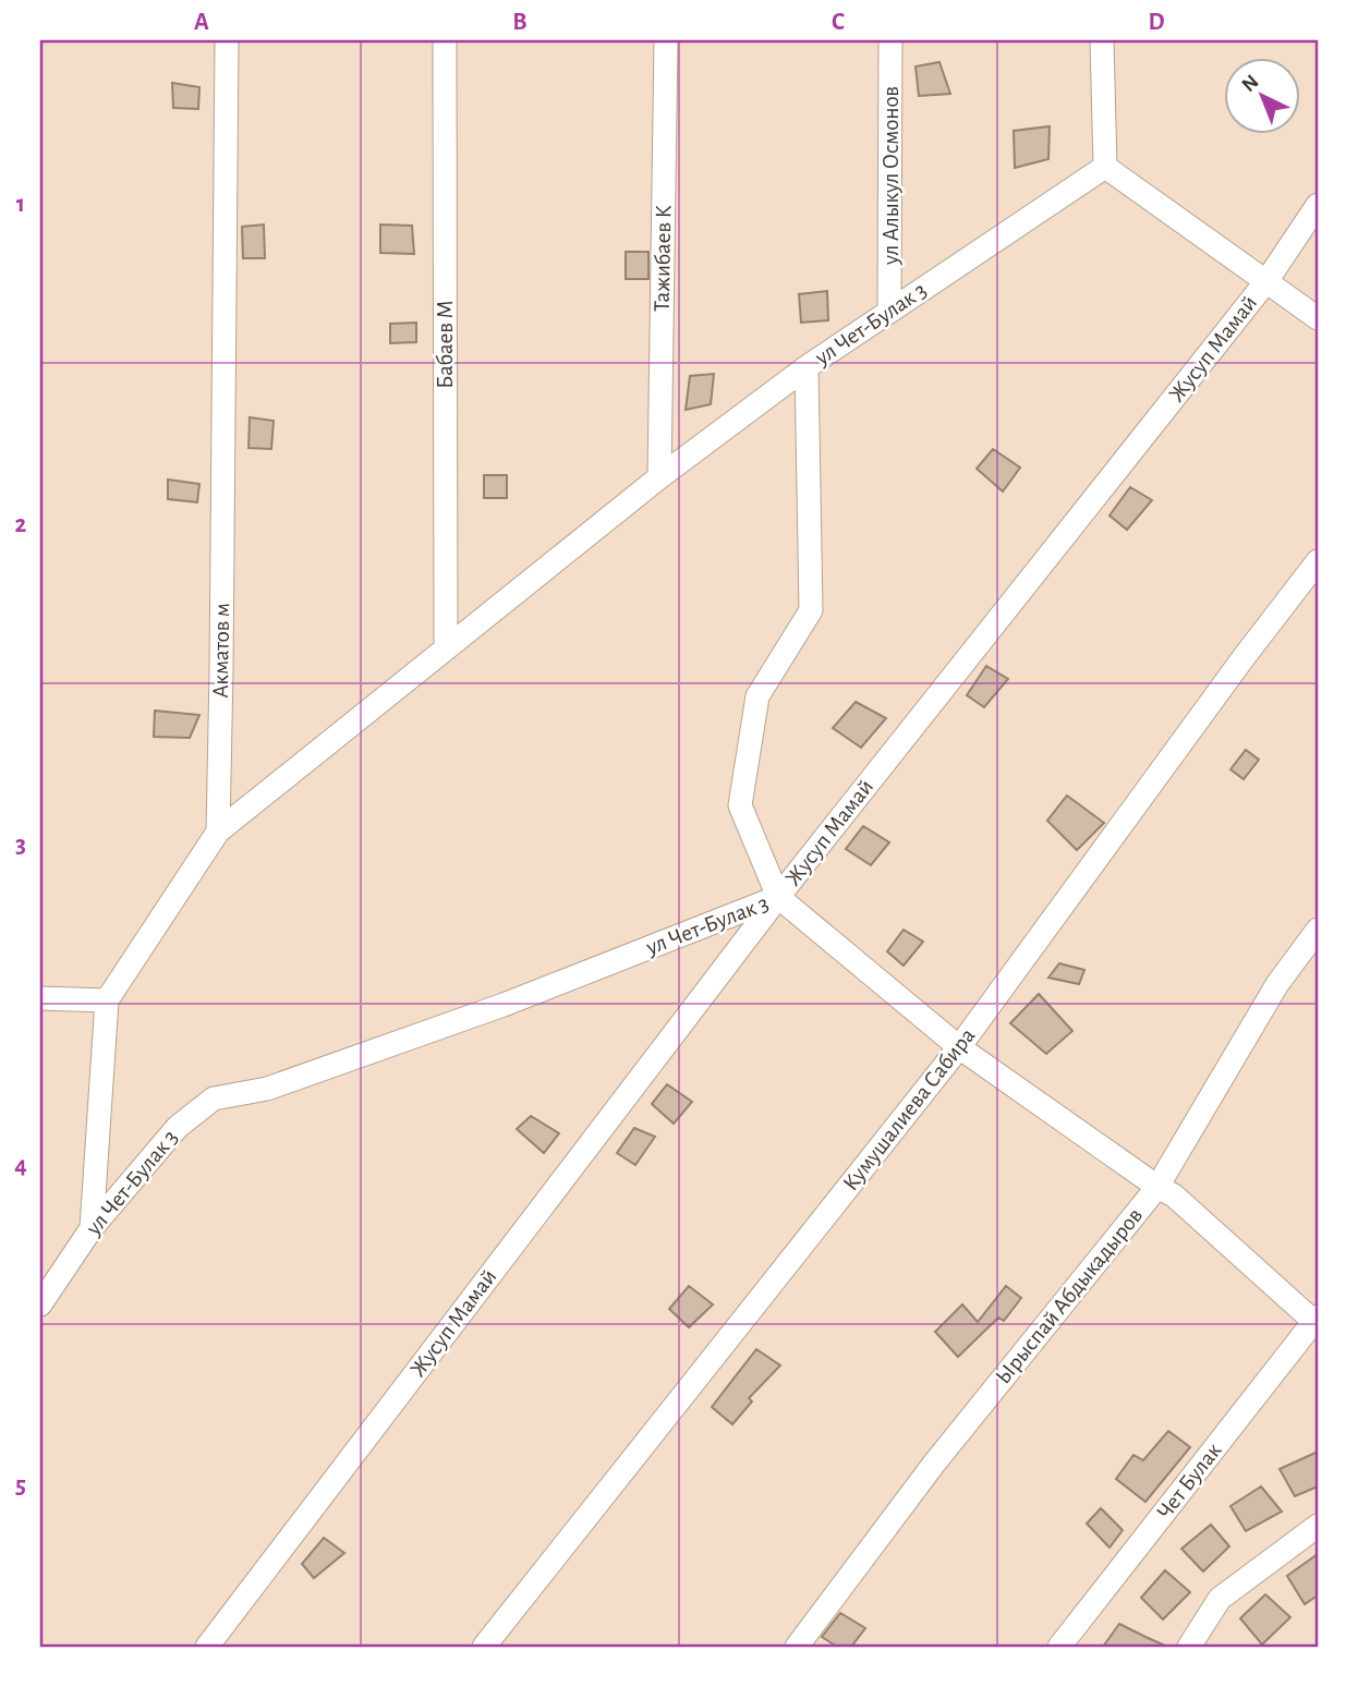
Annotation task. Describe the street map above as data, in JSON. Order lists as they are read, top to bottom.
{
  "streets": {
    "street": [
      "ул Алыкул Осмонов",
      "Тажибаев К",
      "ул Чет-Булак 3",
      "Бабаев М",
      "Жусуп Мамай",
      "Акматов м",
      "Кумушалиева Сабира",
      "Ырыспай Абдыкадыров",
      "Чет Булак"
    ]
  },
  "crossings": [
    ["ул Алыкул Осмонов", "ул Чет-Булак 3"],
    ["ул Чет-Булак 3", "Жусуп Мамай"]
  ],
  "north": "top left",
  "grid": {
    "columns": [
      "A",
      "B",
      "C",
      "D"
    ],
    "rows": [
      "1",
      "2",
      "3",
      "4",
      "5"
    ]
  }
}
